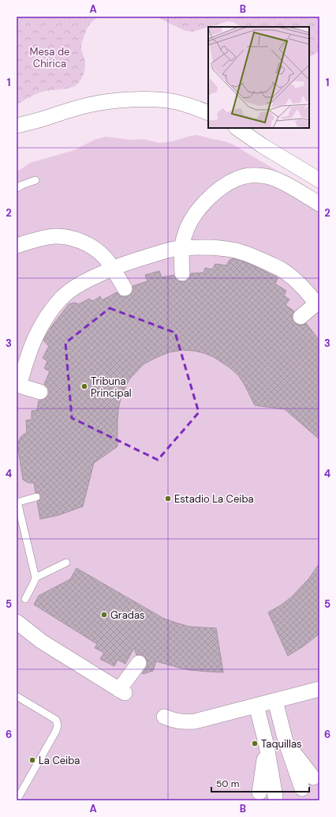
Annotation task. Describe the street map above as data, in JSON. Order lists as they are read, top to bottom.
{
  "parks": ["Mesa de Chirica"],
  "places": [
    "Tribuna Principal",
    "Estadio La Ceiba",
    "Gradas",
    "Taquillas",
    "La Ceiba"
  ],
  "scale_bar": "50 m",
  "grid": {
    "columns": ["A", "B"],
    "rows": [
      "1",
      "2",
      "3",
      "4",
      "5",
      "6"
    ]
  }
}
